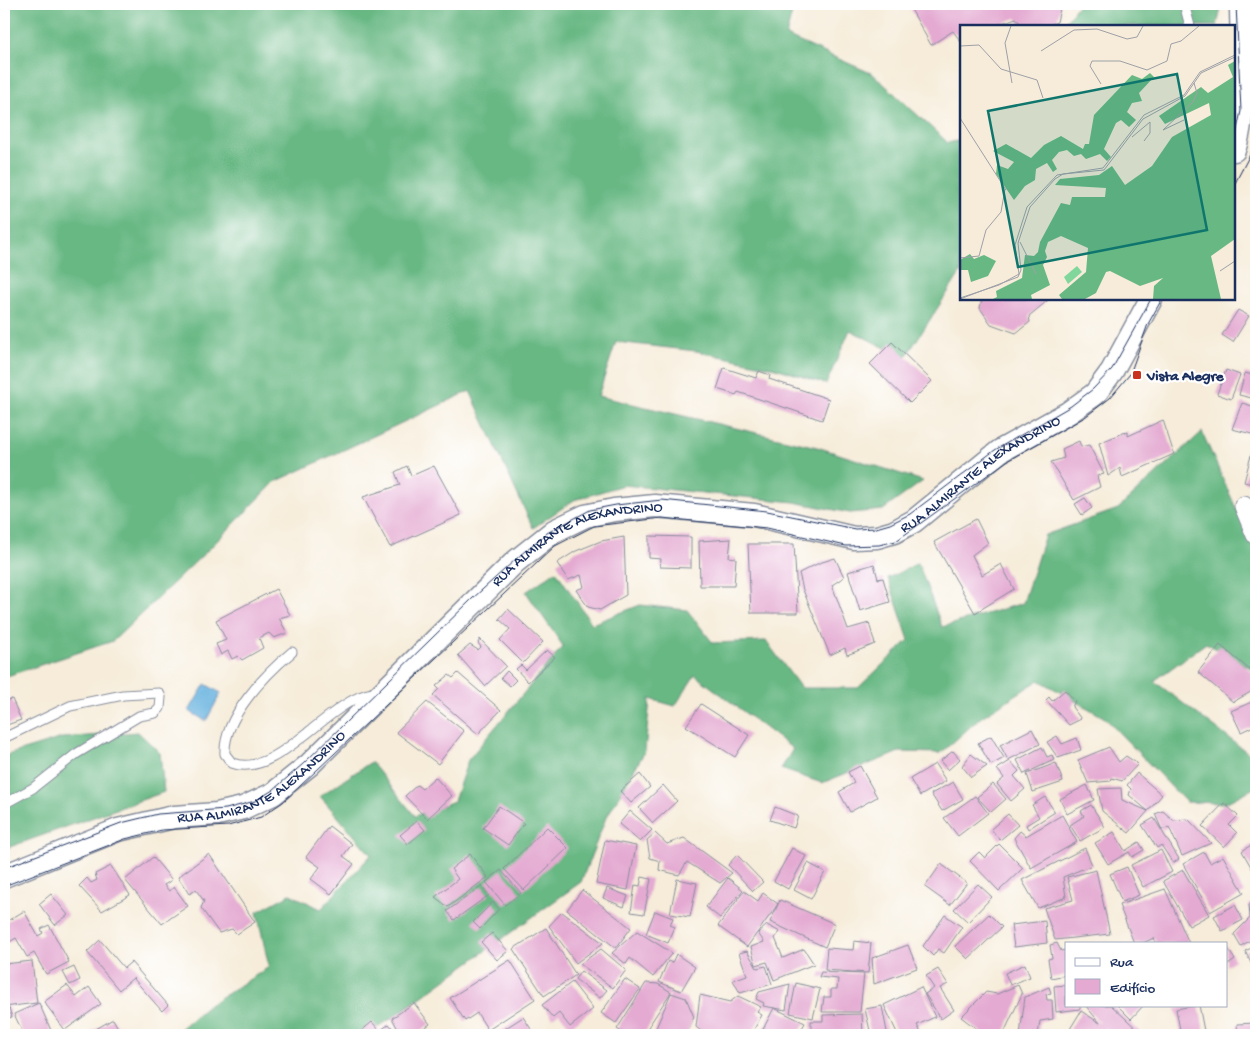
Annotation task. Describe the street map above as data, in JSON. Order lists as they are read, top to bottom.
{
  "streets": {
    "street": ["RUA ALMIRANTE ALEXANDRINO"]
  },
  "places": {
    "transit": ["Vista Alegre"]
  },
  "legend": ["Rua", "Edifício"]
}
